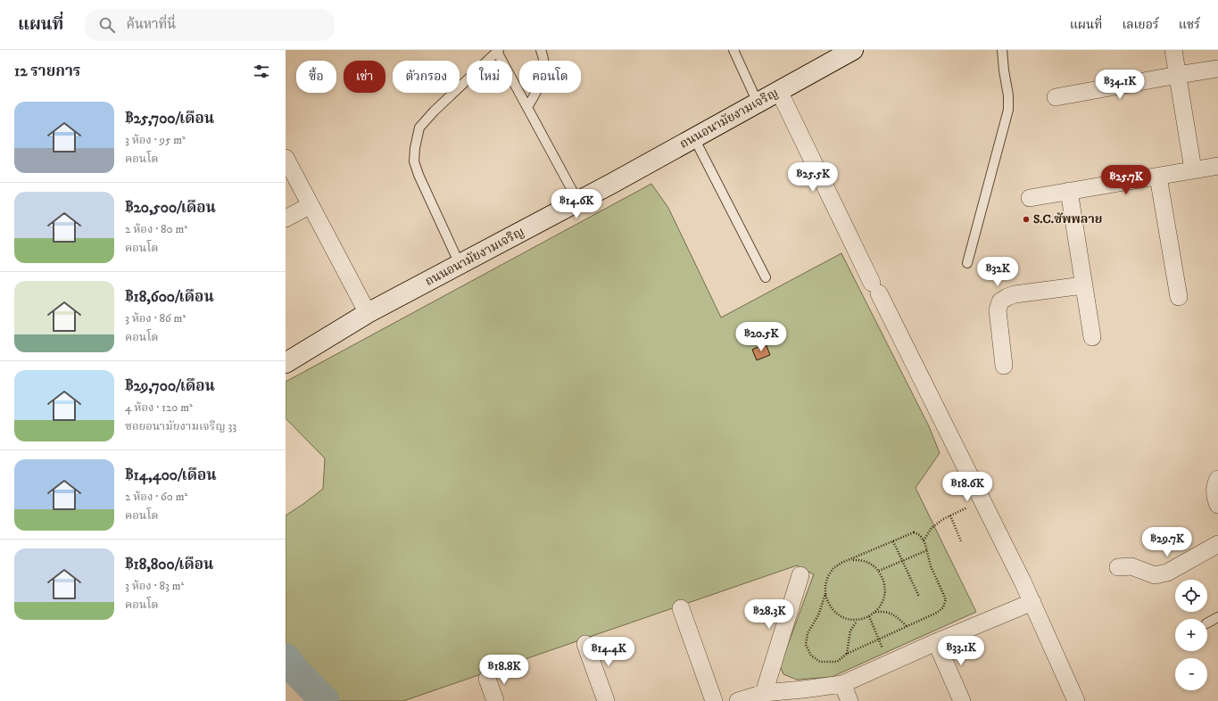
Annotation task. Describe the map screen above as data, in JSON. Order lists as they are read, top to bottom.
{
  "streets": {
    "street": ["ถนนอนามัยงามเจริญ"]
  },
  "places": ["S.C.ซัพพลาย"],
  "page": {
    "header": "แผนที่",
    "search": "ค้นหาที่นี่",
    "nav": ["แผนที่", "เลเยอร์", "แชร์"],
    "heading": "12 รายการ",
    "chip": [
      "ซื้อ",
      "เช่า",
      "ตัวกรอง",
      "ใหม่",
      "คอนโด"
    ],
    "price": [
      "฿34.1K",
      "฿25.5K",
      "฿25.7K",
      "฿14.6K",
      "฿32K",
      "฿20.5K",
      "฿18.6K",
      "฿29.7K",
      "฿28.3K",
      "฿33.1K",
      "฿14.4K",
      "฿18.8K"
    ],
    "list": [
      {
        "name": "฿25,700/เดือน",
        "note": "3 ห้อง · 95 m² · คอนโด"
      },
      {
        "name": "฿20,500/เดือน",
        "note": "2 ห้อง · 80 m² · คอนโด"
      },
      {
        "name": "฿18,600/เดือน",
        "note": "3 ห้อง · 86 m² · คอนโด"
      },
      {
        "name": "฿29,700/เดือน",
        "note": "4 ห้อง · 120 m² · ซอยอนามัยงามเจริญ 33"
      },
      {
        "name": "฿14,400/เดือน",
        "note": "2 ห้อง · 60 m² · คอนโด"
      },
      {
        "name": "฿18,800/เดือน",
        "note": "3 ห้อง · 83 m² · คอนโด"
      }
    ],
    "map_buttons": ["+", "−"]
  }
}
